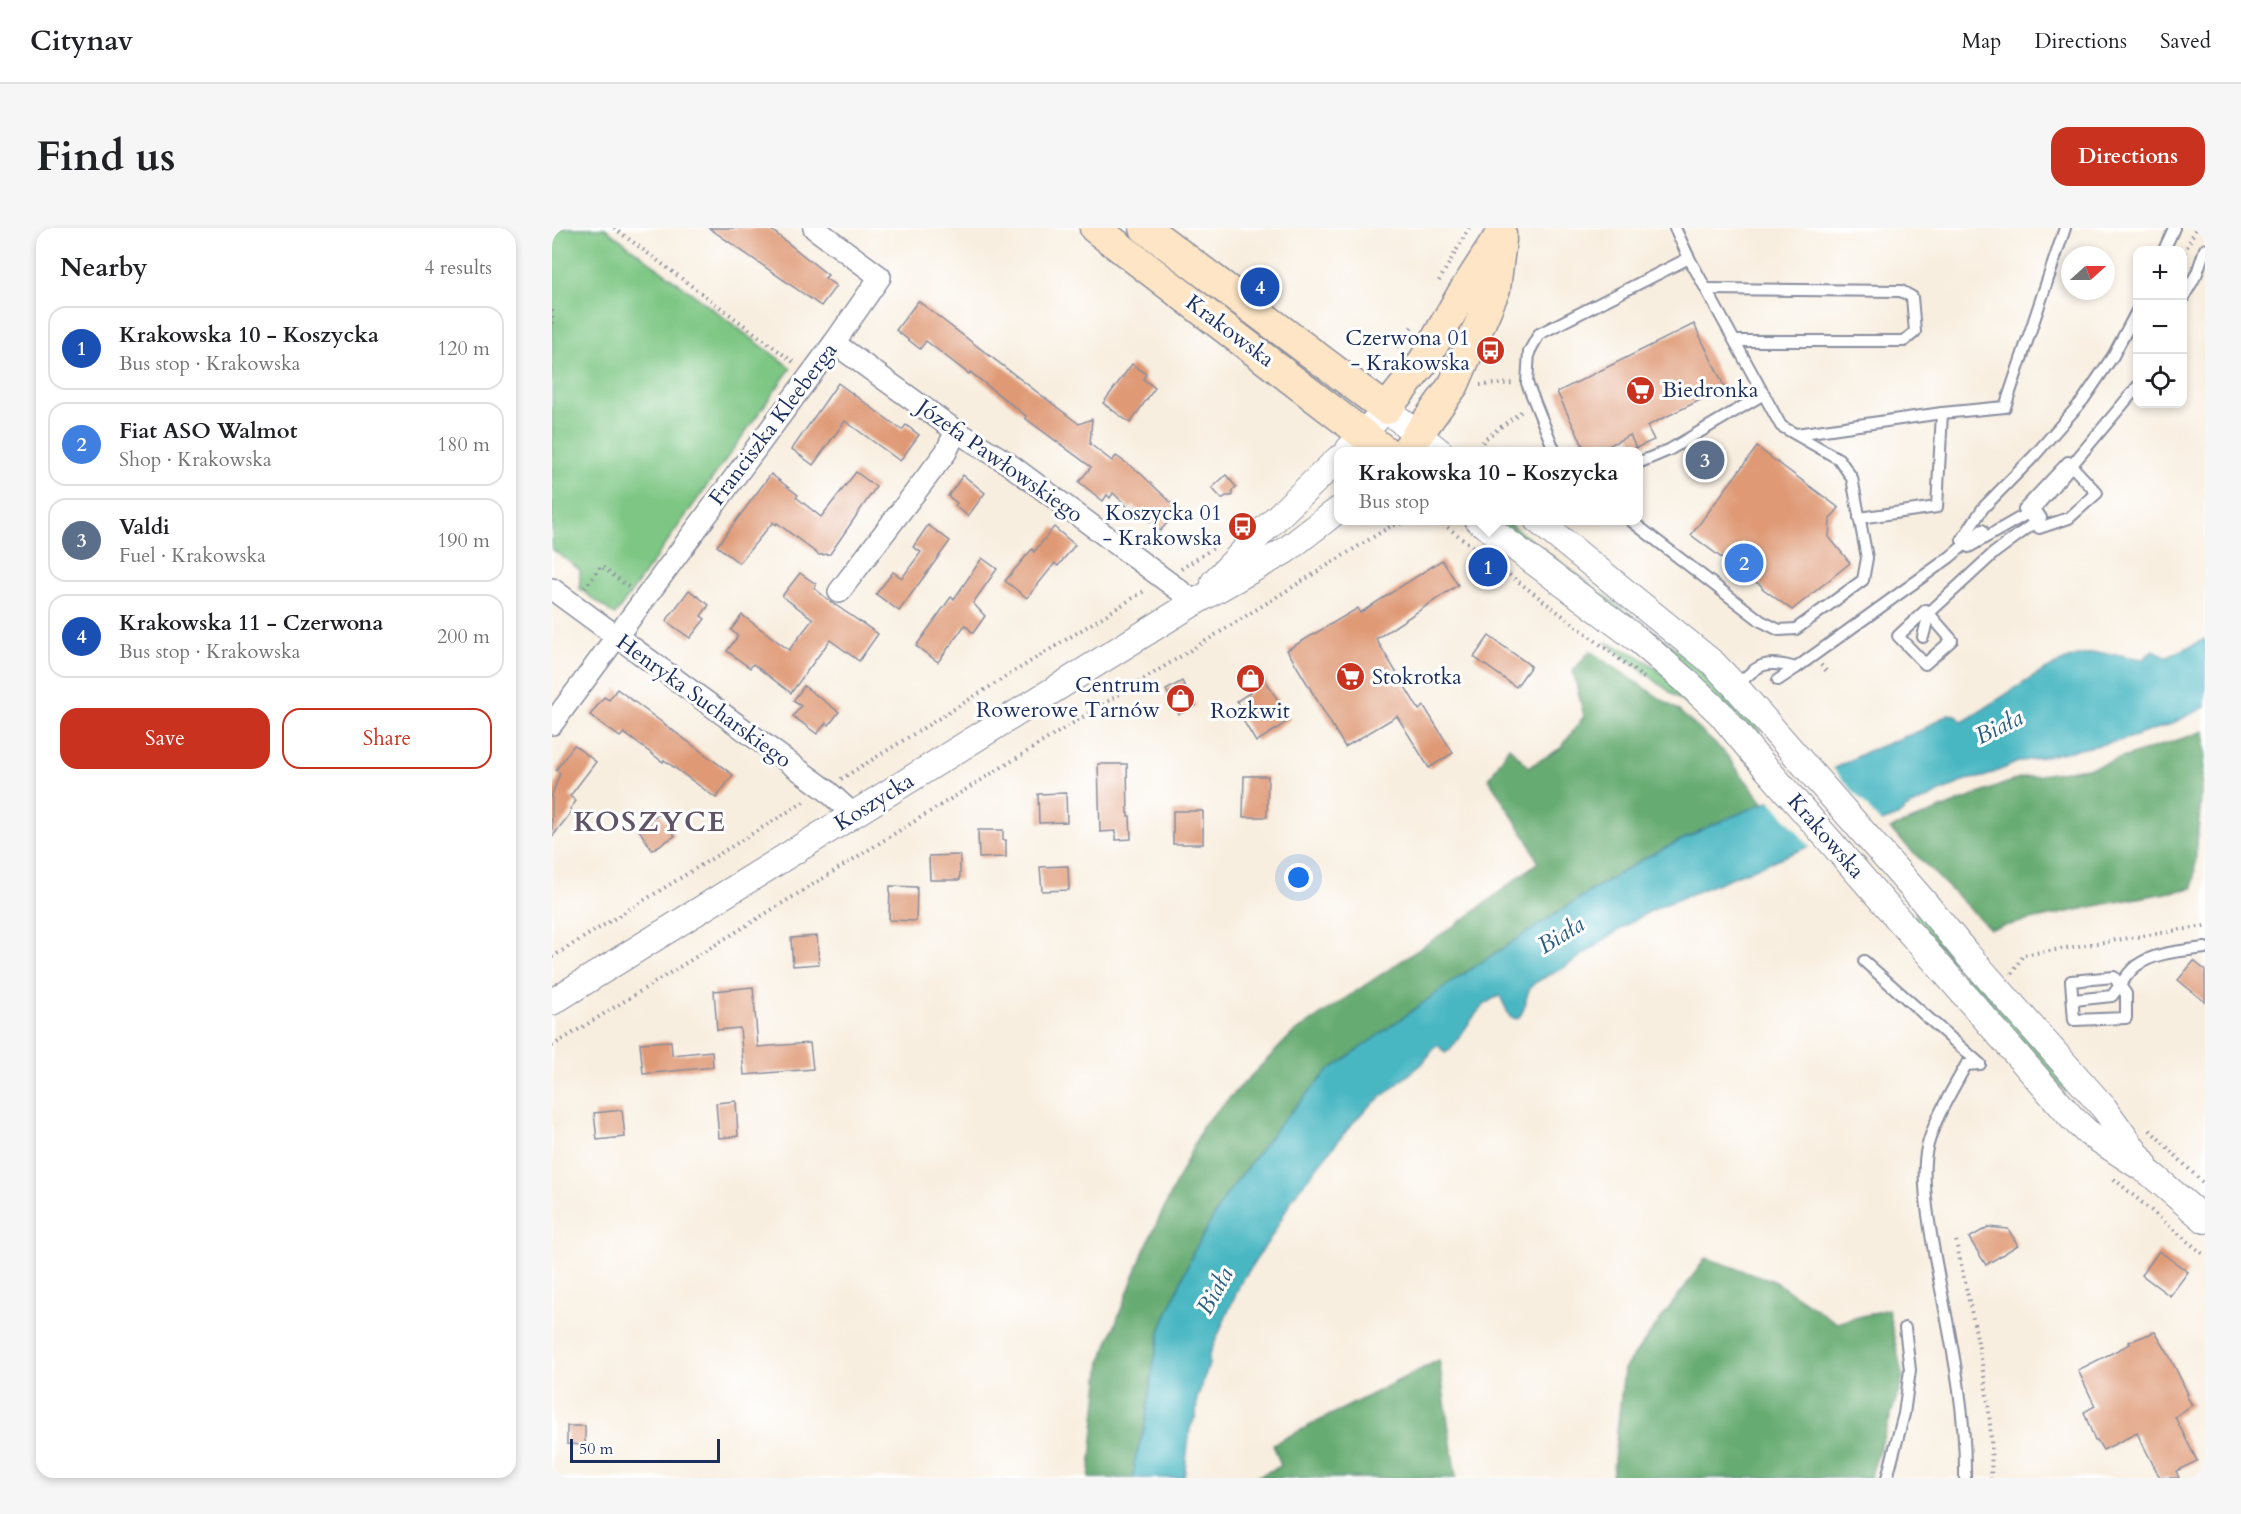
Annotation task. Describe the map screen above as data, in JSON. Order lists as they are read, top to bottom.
{
  "streets": {
    "main road": ["Krakowska"],
    "street": [
      "Franciszka Kleeberga",
      "Józefa Pawłowskiego",
      "Henryka Sucharskiego",
      "Koszycka"
    ]
  },
  "crossings": [
    ["Franciszka Kleeberga", "Józefa Pawłowskiego"],
    ["Franciszka Kleeberga", "Henryka Sucharskiego"],
    ["Józefa Pawłowskiego", "Koszycka"],
    ["Henryka Sucharskiego", "Koszycka"]
  ],
  "districts": ["KOSZYCE"],
  "water": ["Biała"],
  "places": {
    "bus stop": ["Czerwona 01 - Krakowska", "Koszycka 01 - Krakowska"],
    "supermarket": ["Biedronka", "Stokrotka"],
    "shop": ["Rozkwit", "Centrum Rowerowe Tarnów"]
  },
  "scale_bar": "50 m",
  "north": "right",
  "page": {
    "header": "Citynav",
    "nav": ["Map", "Directions", "Saved"],
    "buttons": [
      "Directions",
      ["Save", "Share"]
    ],
    "title": "Find us",
    "heading": ["Nearby", "4 results"],
    "map_buttons": ["+", "−"],
    "pins": [
      "4",
      "3",
      "2",
      "1"
    ],
    "list": [
      {
        "mark": "1",
        "name": "Krakowska 10 - Koszycka",
        "note": "Bus stop · Krakowska",
        "value": "120 m"
      },
      {
        "mark": "2",
        "name": "Fiat ASO Walmot",
        "note": "Shop · Krakowska",
        "value": "180 m"
      },
      {
        "mark": "3",
        "name": "Valdi",
        "note": "Fuel · Krakowska",
        "value": "190 m"
      },
      {
        "mark": "4",
        "name": "Krakowska 11 - Czerwona",
        "note": "Bus stop · Krakowska",
        "value": "200 m"
      }
    ],
    "popup": ["Krakowska 10 - Koszycka", "Bus stop"],
    "scale": "50 m"
  }
}
